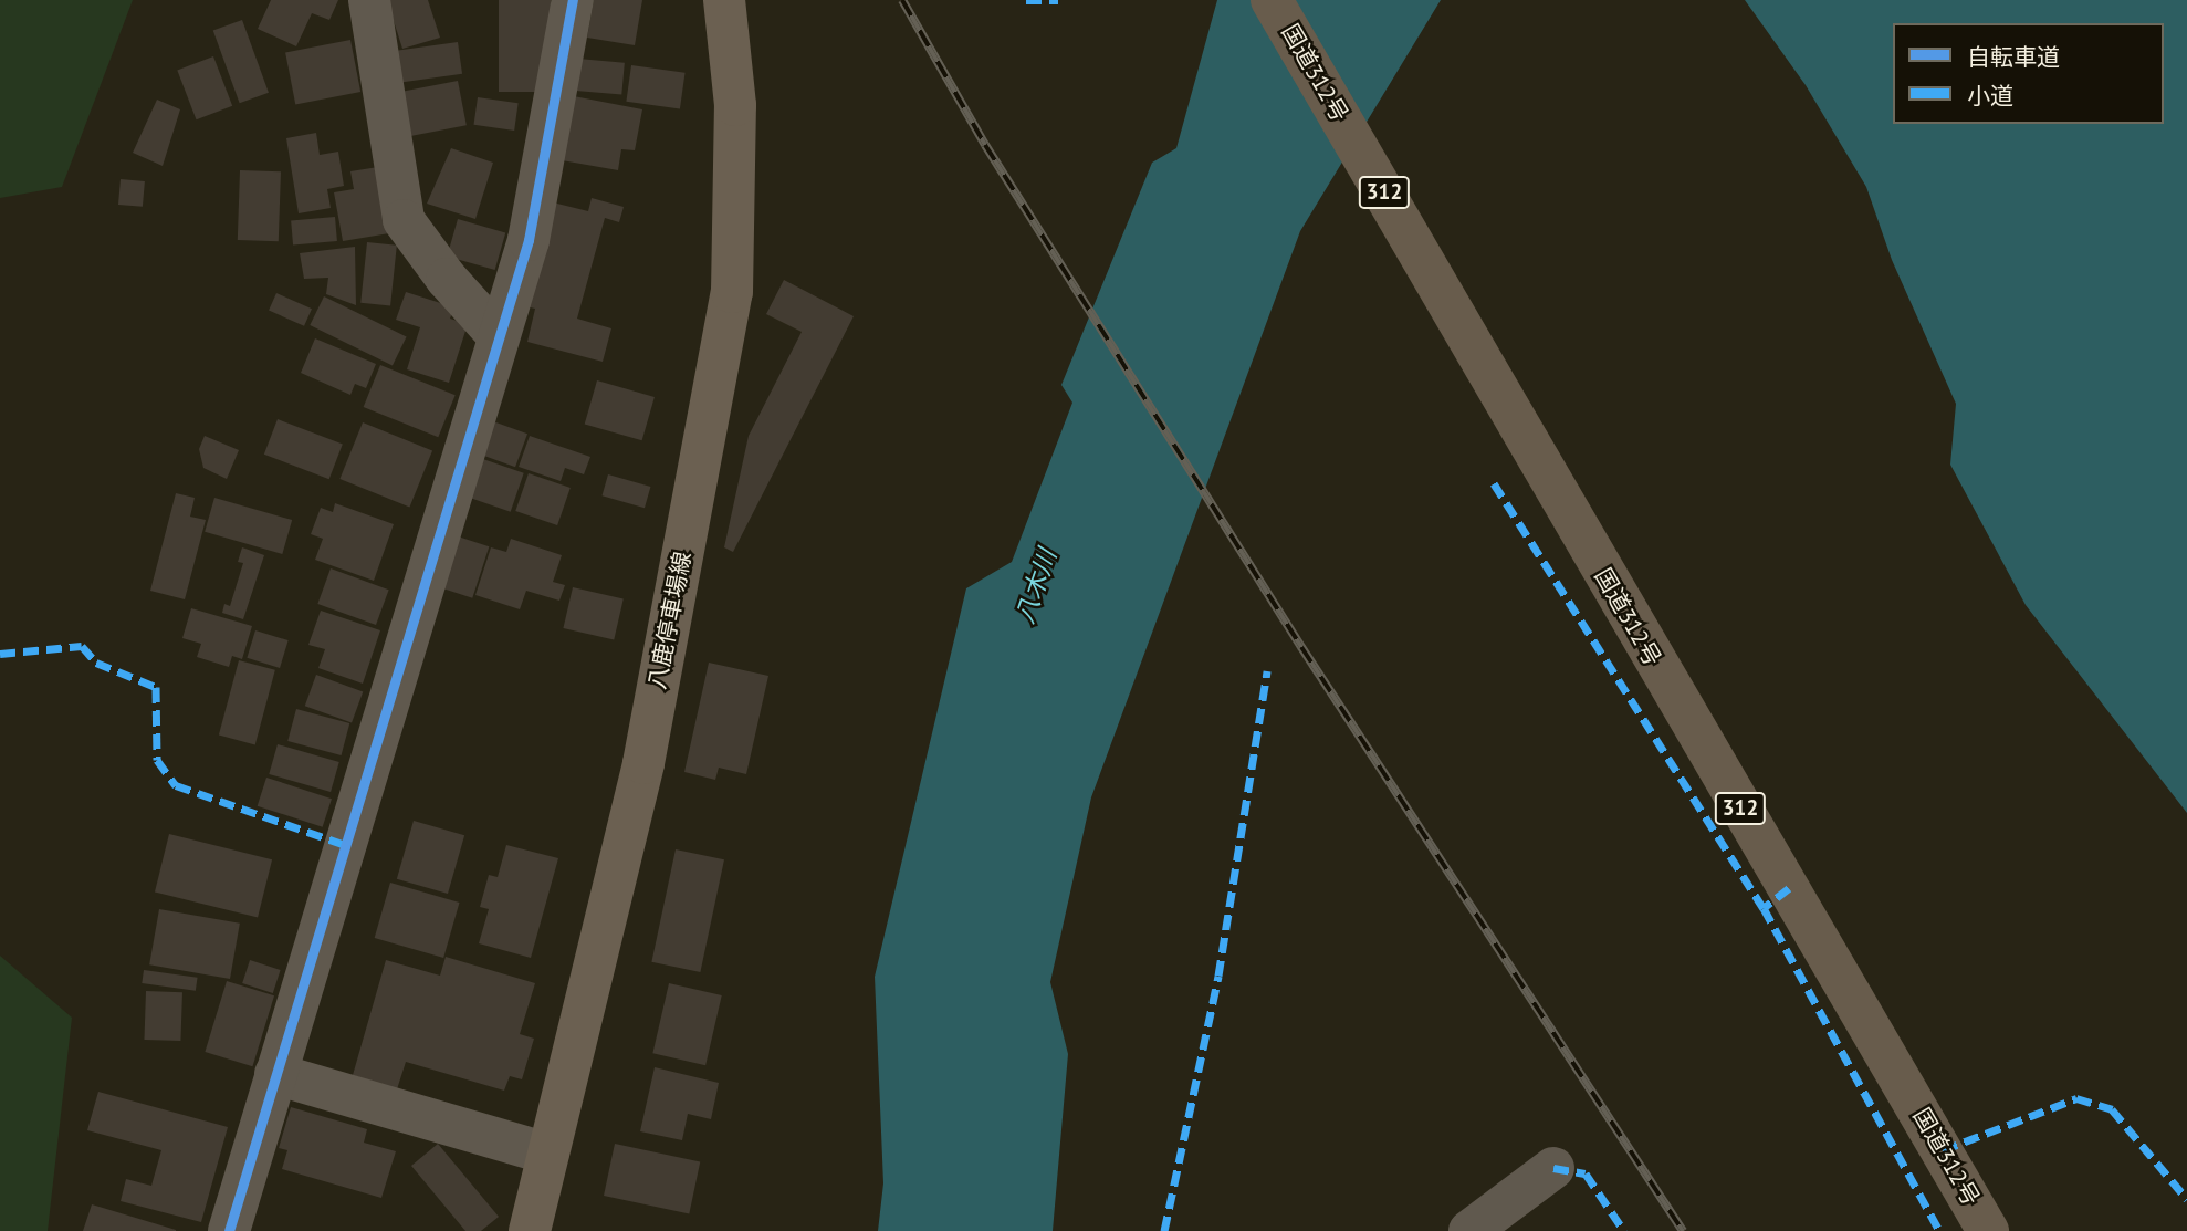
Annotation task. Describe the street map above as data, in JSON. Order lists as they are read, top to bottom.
{
  "streets": {
    "highway": ["国道312号", "312"],
    "main road": ["八鹿停車場線"]
  },
  "water": ["八木川"],
  "legend": ["自転車道", "小道"]
}
